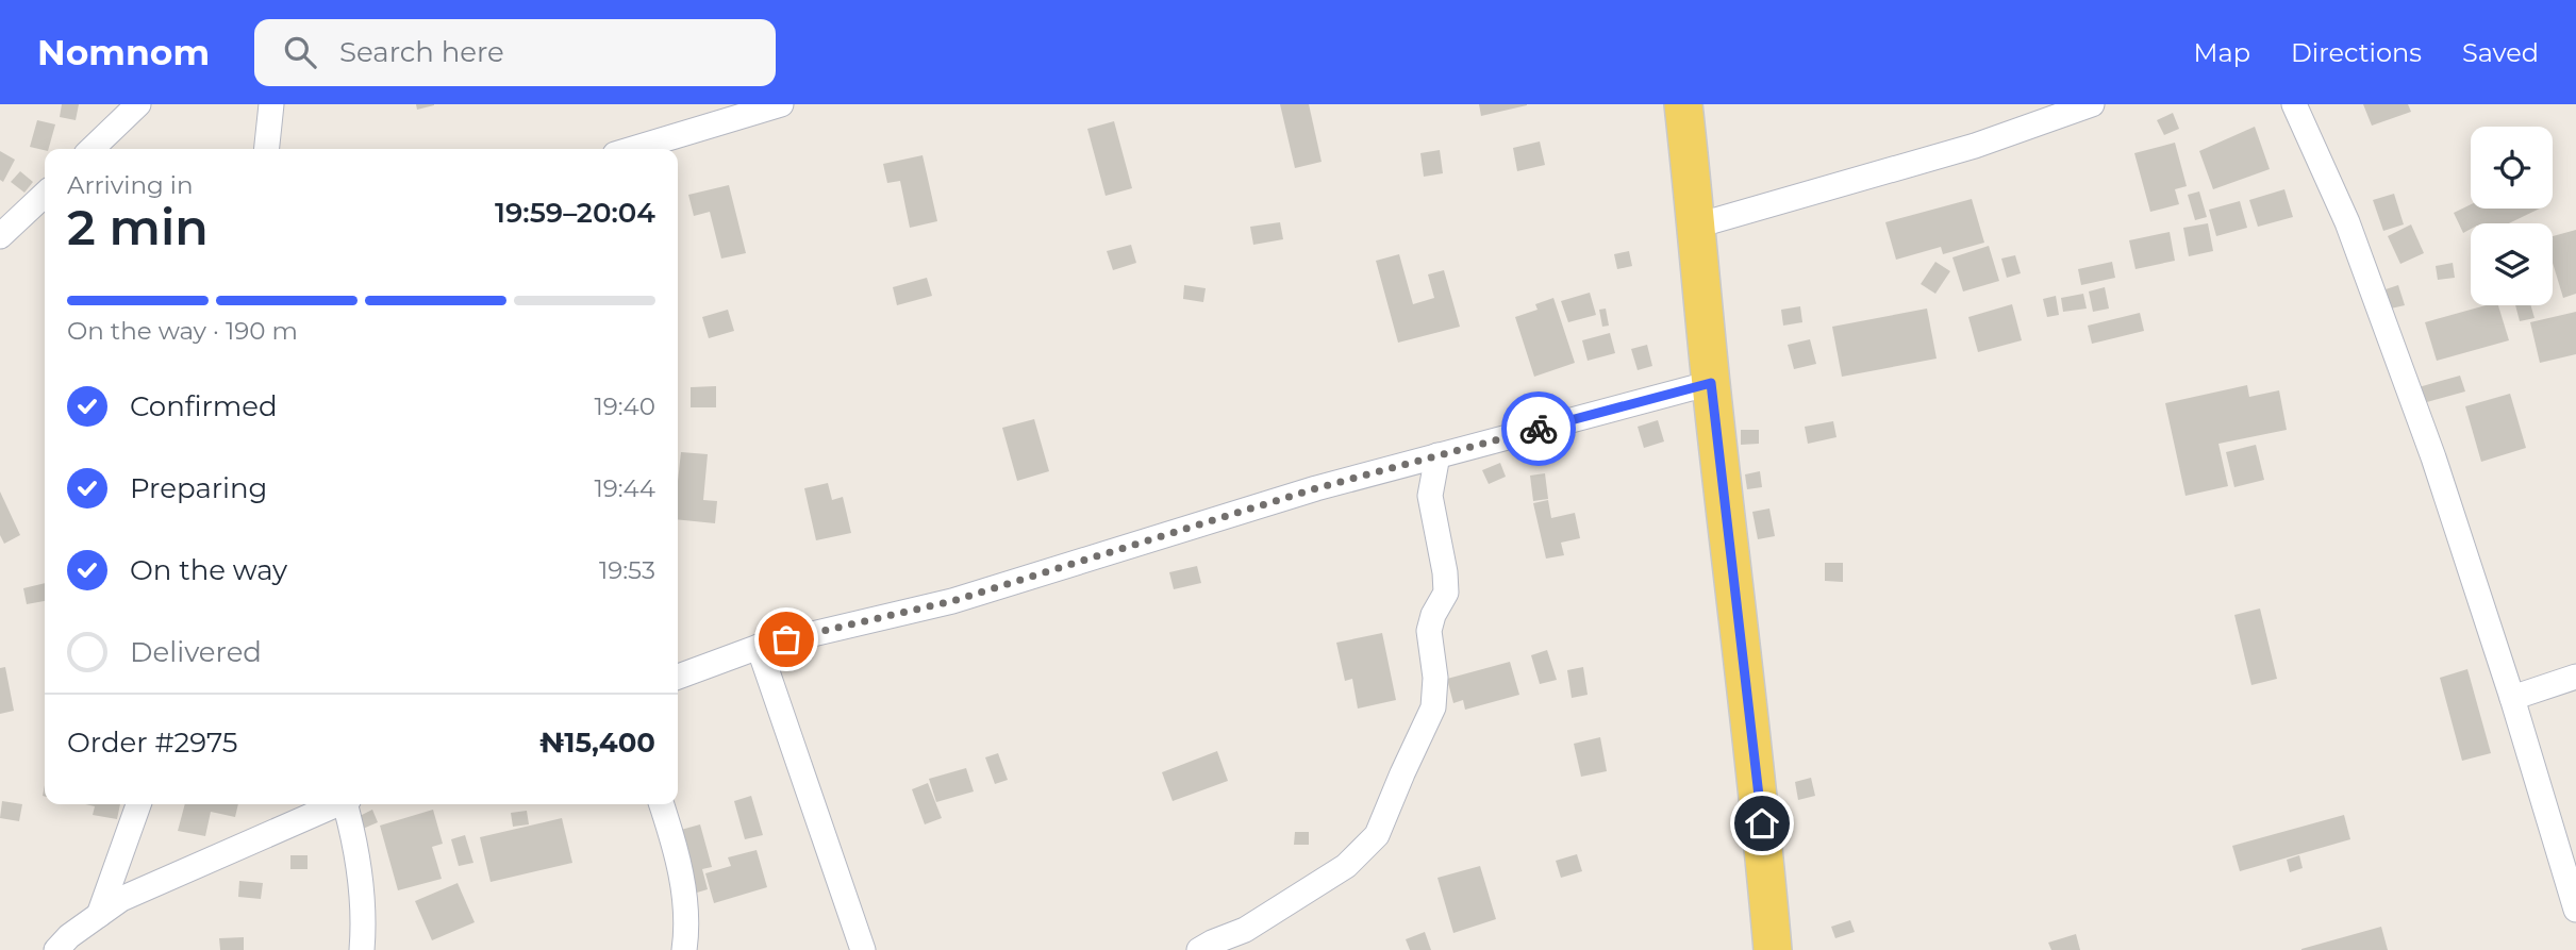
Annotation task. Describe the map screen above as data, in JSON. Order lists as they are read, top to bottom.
{
  "page": {
    "header": "Nomnom",
    "search": "Search here",
    "nav": ["Map", "Directions", "Saved"],
    "heading": ["2 min", "Arriving in", "19:59–20:04"],
    "panel": ["Order #2975", "₦15,400"],
    "bar": "On the way · 190 m",
    "list": [
      ["Confirmed", "19:40"],
      ["Preparing", "19:44"],
      ["On the way", "19:53"],
      "Delivered"
    ]
  }
}
